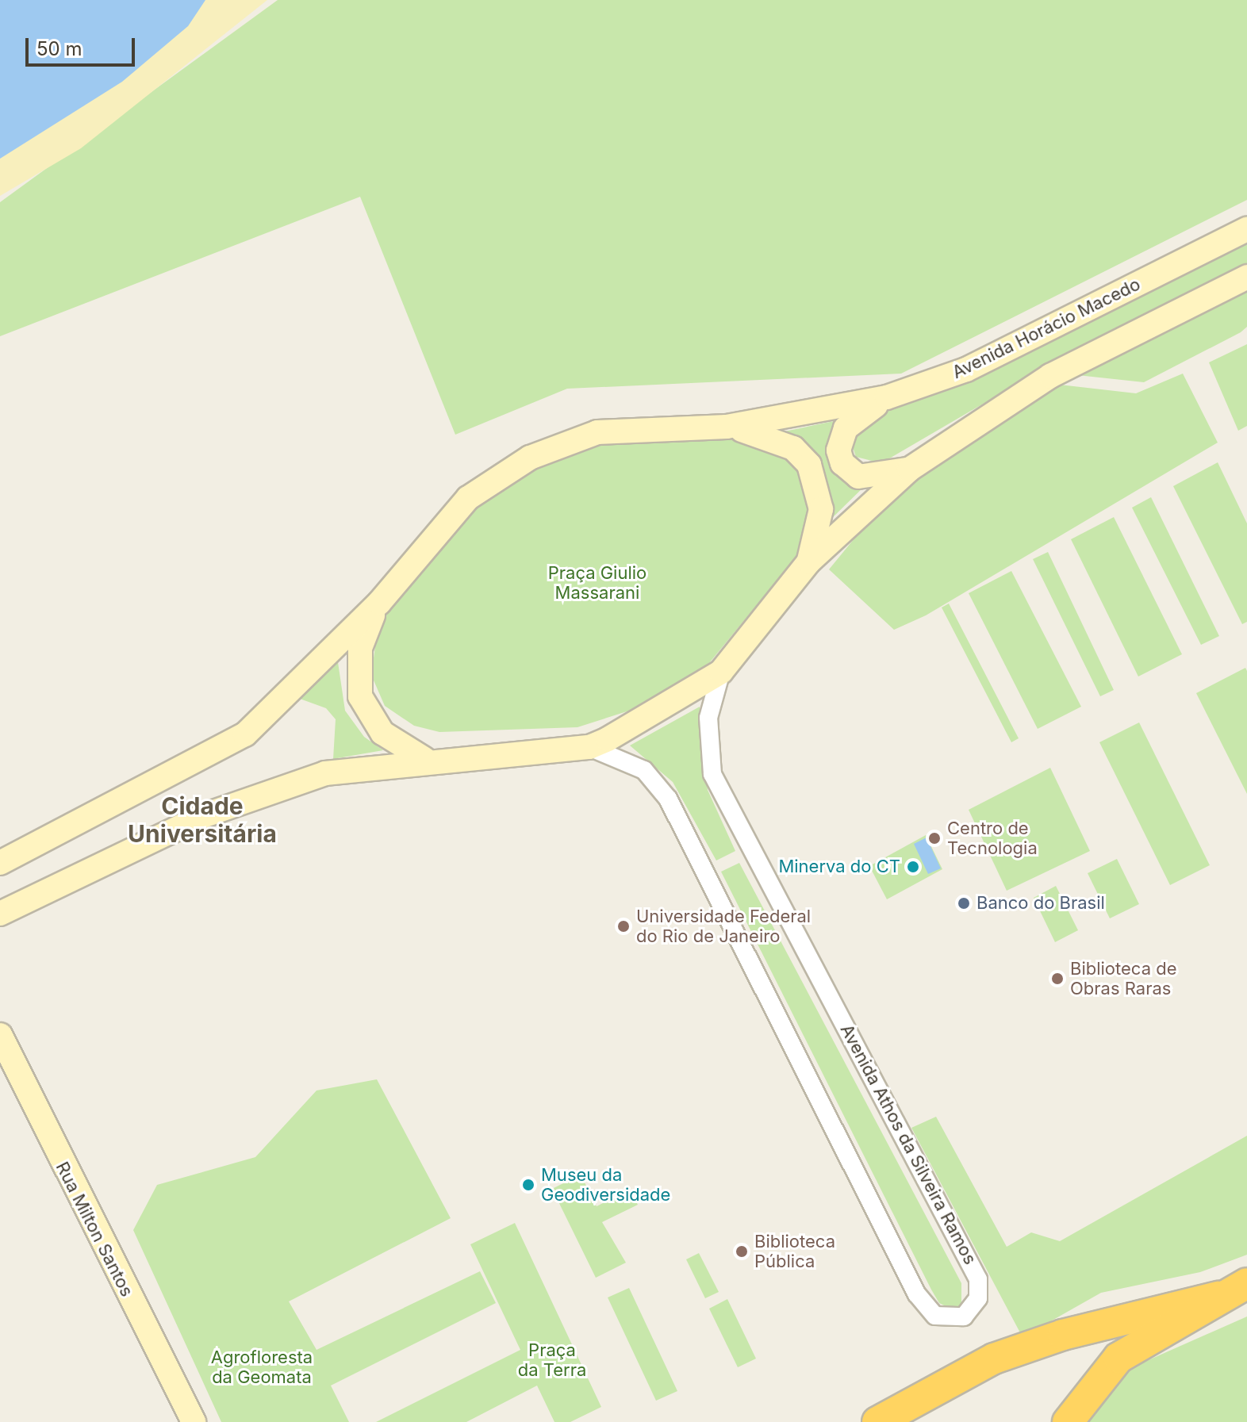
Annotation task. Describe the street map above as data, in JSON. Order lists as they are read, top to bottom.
{
  "streets": {
    "street": ["Avenida Horácio Macedo", "Avenida Athos da Silveira Ramos", "Rua Milton Santos"]
  },
  "districts": ["Cidade Universitária"],
  "parks": ["Praça Giulio Massarani", "Praça da Terra", "Agrofloresta da Geomata"],
  "places": [
    "Centro de Tecnologia",
    "Minerva do CT",
    "Banco do Brasil",
    "Universidade Federal do Rio de Janeiro",
    "Biblioteca de Obras Raras",
    "Museu da Geodiversidade",
    "Biblioteca Pública"
  ],
  "scale_bar": "50 m"
}
